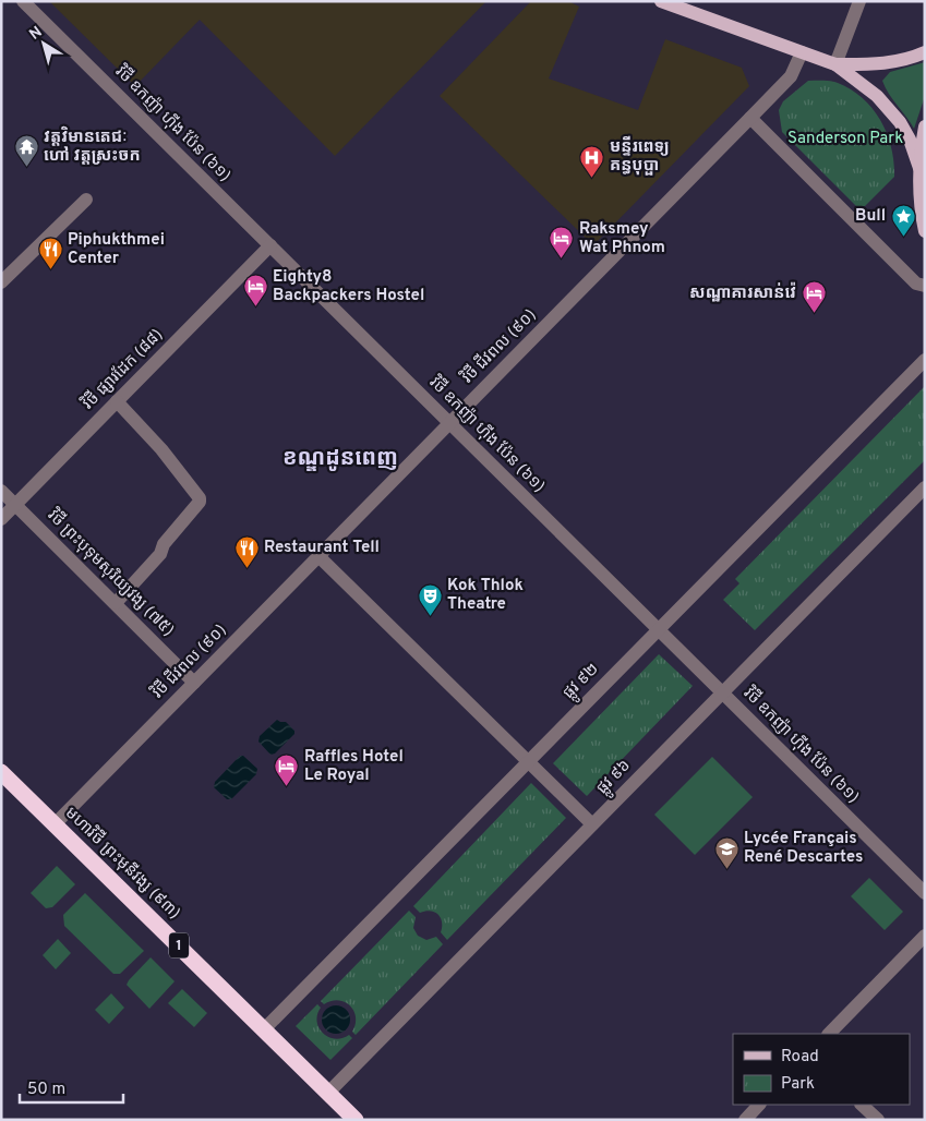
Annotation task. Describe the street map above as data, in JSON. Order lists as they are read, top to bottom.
{
  "streets": {
    "highway": ["មហាវិថី ព្រះមុនីវង្ស (៩៣)", "1"],
    "street": [
      "វិថី ឧកញ៉ា ហ៊ីង ប៉ែន (៦១)",
      "វិថី ជីវពល (៩០)",
      "វិថី ផ្សារដែក (៨៨)",
      "វិថី ព្រះបុទុមសុរិយ្យវង្ស (៧៥)",
      "ផ្លូវ ៩២",
      "ផ្លូវ ៩៦"
    ]
  },
  "crossings": [
    ["វិថី ឧកញ៉ា ហ៊ីង ប៉ែន (៦១)", "វិថី ជីវពល (៩០)"],
    ["វិថី ឧកញ៉ា ហ៊ីង ប៉ែន (៦១)", "វិថី ផ្សារដែក (៨៨)"],
    ["វិថី ឧកញ៉ា ហ៊ីង ប៉ែន (៦១)", "ផ្លូវ ៩២"],
    ["វិថី ឧកញ៉ា ហ៊ីង ប៉ែន (៦១)", "ផ្លូវ ៩៦"],
    ["វិថី ជីវពល (៩០)", "វិថី ព្រះបុទុមសុរិយ្យវង្ស (៧៥)"],
    ["វិថី ជីវពល (៩០)", "មហាវិថី ព្រះមុនីវង្ស (៩៣)"],
    ["វិថី ផ្សារដែក (៨៨)", "វិថី ព្រះបុទុមសុរិយ្យវង្ស (៧៥)"],
    ["ផ្លូវ ៩២", "មហាវិថី ព្រះមុនីវង្ស (៩៣)"],
    ["ផ្លូវ ៩៦", "មហាវិថី ព្រះមុនីវង្ស (៩៣)"]
  ],
  "districts": ["ខណ្ឌដូនពេញ"],
  "parks": ["Sanderson Park"],
  "places": {
    "temple": ["វត្តវិមានតេជៈ ហៅ វត្តស្រះចក"],
    "hospital": ["មន្ទីរពេទ្យ គន្ធបុប្ផា"],
    "place": ["Bull"],
    "hotel": [
      "Raksmey Wat Phnom",
      "Eighty8 Backpackers Hostel",
      "សណ្ឋាគារសាន់វ៉េ",
      "Raffles Hotel Le Royal"
    ],
    "restaurant": ["Piphukthmei Center", "Restaurant Tell"],
    "theatre": ["Kok Thlok Theatre"],
    "school or university": ["Lycée Français René Descartes"]
  },
  "legend": ["Road", "Park"],
  "scale_bar": "50 m",
  "north": "top left"
}
